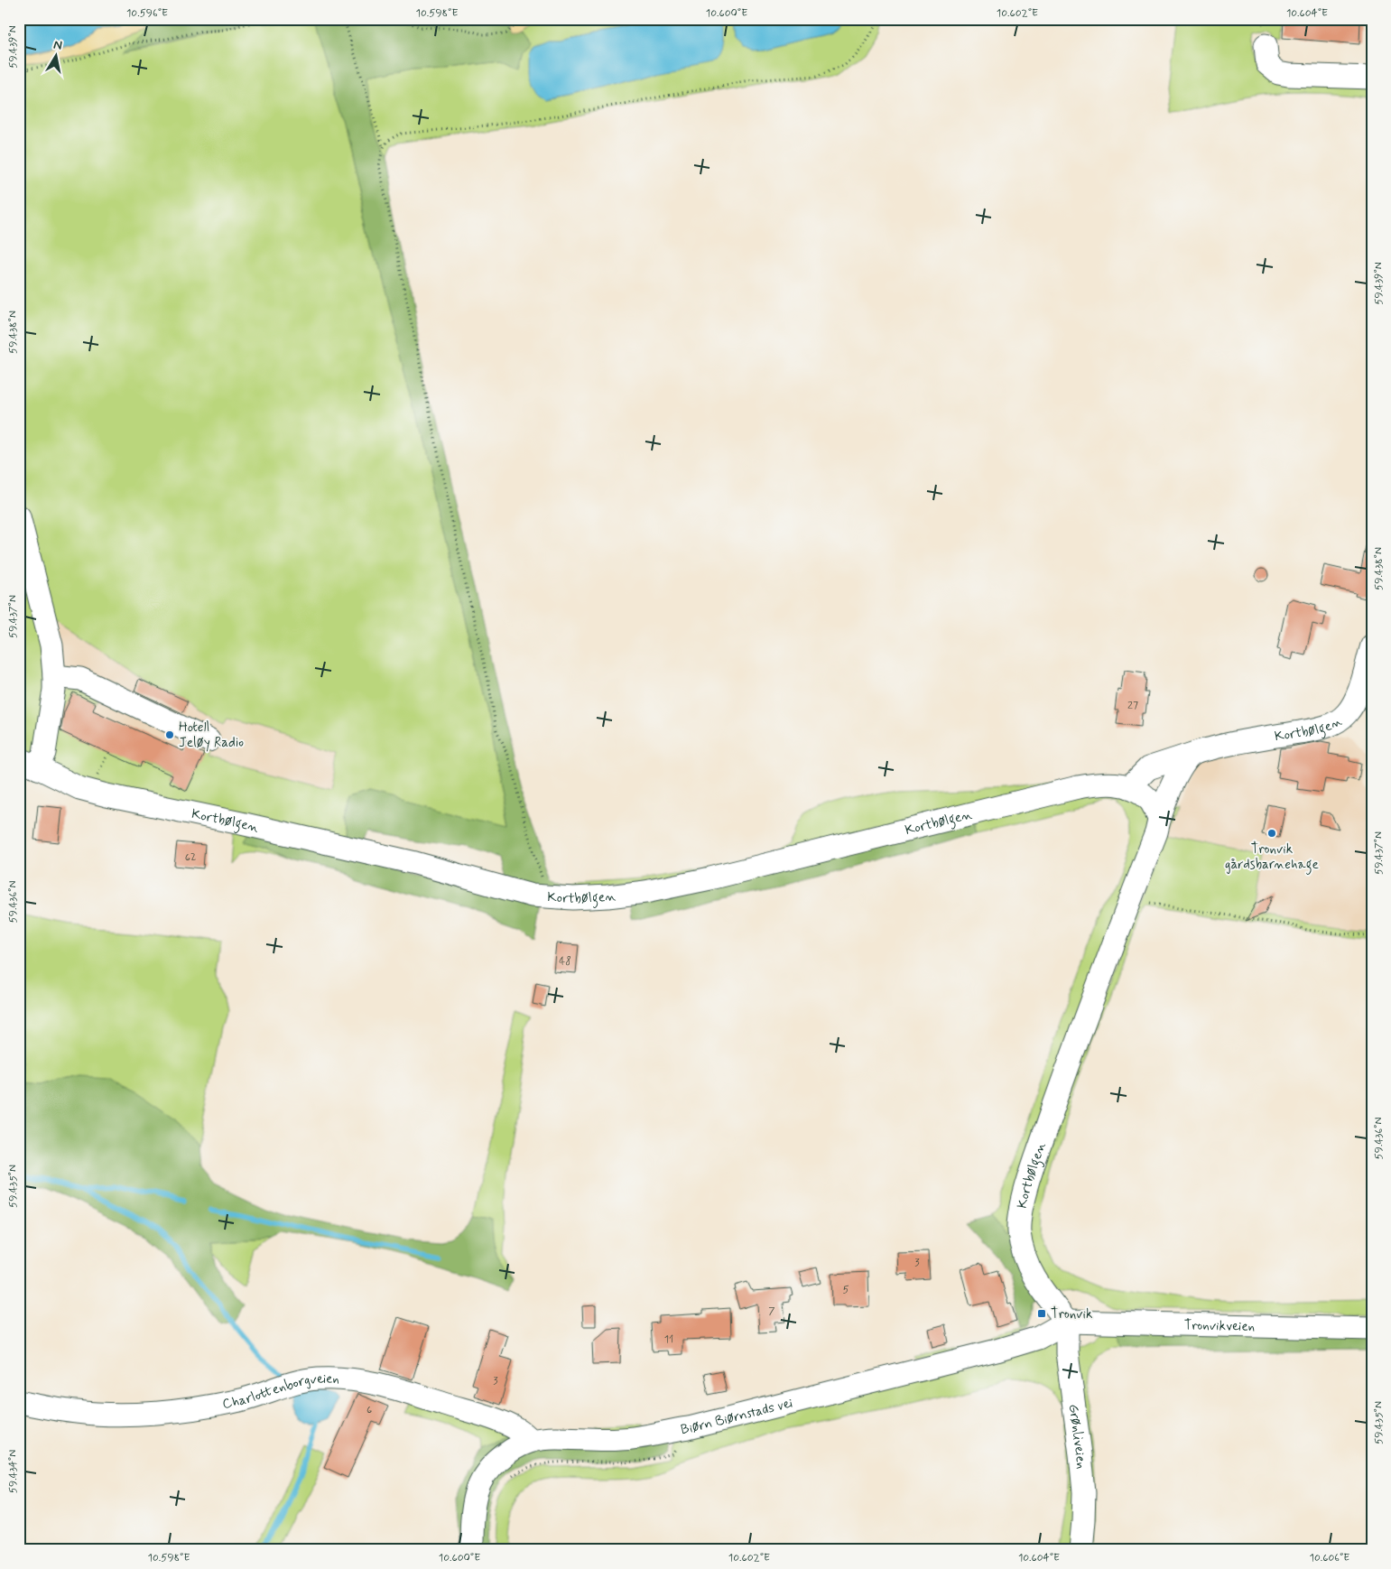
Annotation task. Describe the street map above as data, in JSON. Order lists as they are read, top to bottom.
{
  "streets": {
    "street": [
      "Kortbølgen",
      "Tronvikveien",
      "Charlottenborgveien",
      "Biørn Biørnstads vei",
      "Grønliveien"
    ]
  },
  "crossings": [
    ["Kortbølgen", "Tronvikveien"],
    ["Kortbølgen", "Biørn Biørnstads vei"],
    ["Kortbølgen", "Grønliveien"],
    ["Tronvikveien", "Biørn Biørnstads vei"],
    ["Tronvikveien", "Grønliveien"],
    ["Charlottenborgveien", "Biørn Biørnstads vei"],
    ["Biørn Biørnstads vei", "Grønliveien"]
  ],
  "places": {
    "other": ["Hotell Jeløy Radio", "Tronvik gårdsbarnehage"],
    "transit": ["Tronvik"]
  },
  "house_numbers": [
    "27",
    "62",
    "48",
    "3",
    "5",
    "7",
    "11",
    "3",
    "6"
  ],
  "north": "top",
  "coordinates": [
    "10.596°E",
    "10.598°E",
    "10.600°E",
    "10.602°E",
    "10.604°E",
    "59.439°N",
    "59.438°N",
    "59.437°N",
    "59.436°N",
    "59.435°N",
    "59.434°N",
    "10.606°E"
  ]
}
